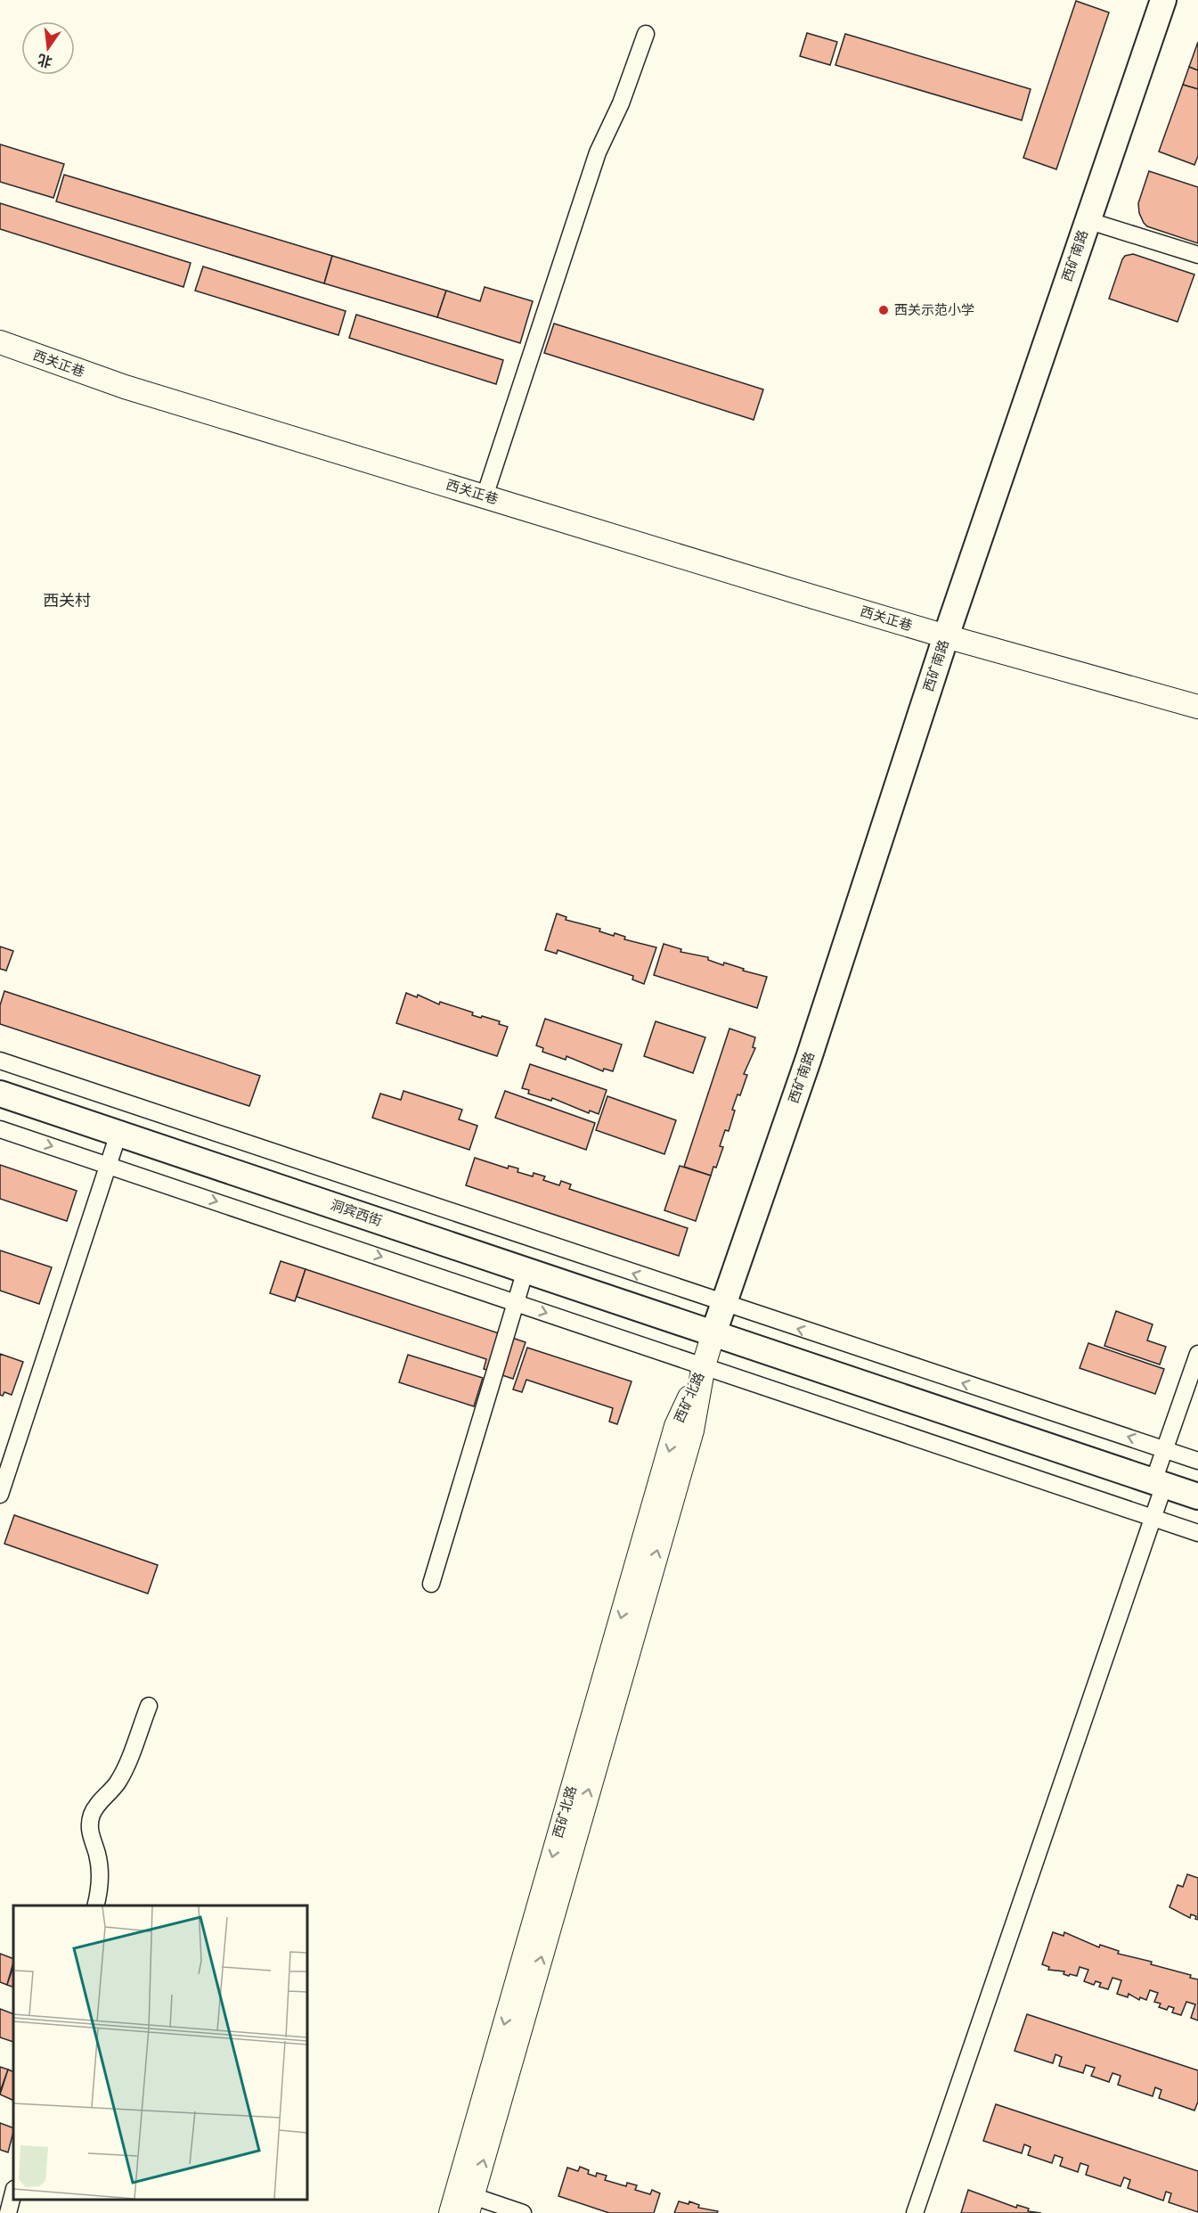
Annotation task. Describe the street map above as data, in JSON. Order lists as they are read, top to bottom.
{
  "streets": {
    "main road": [
      "西矿南路",
      "西关正巷",
      "洞宾西街",
      "西矿北路"
    ]
  },
  "crossings": [
    ["西矿南路", "西关正巷"],
    ["西矿南路", "洞宾西街"]
  ],
  "districts": ["西关村"],
  "places": ["西关示范小学"],
  "north": "bottom"
}
